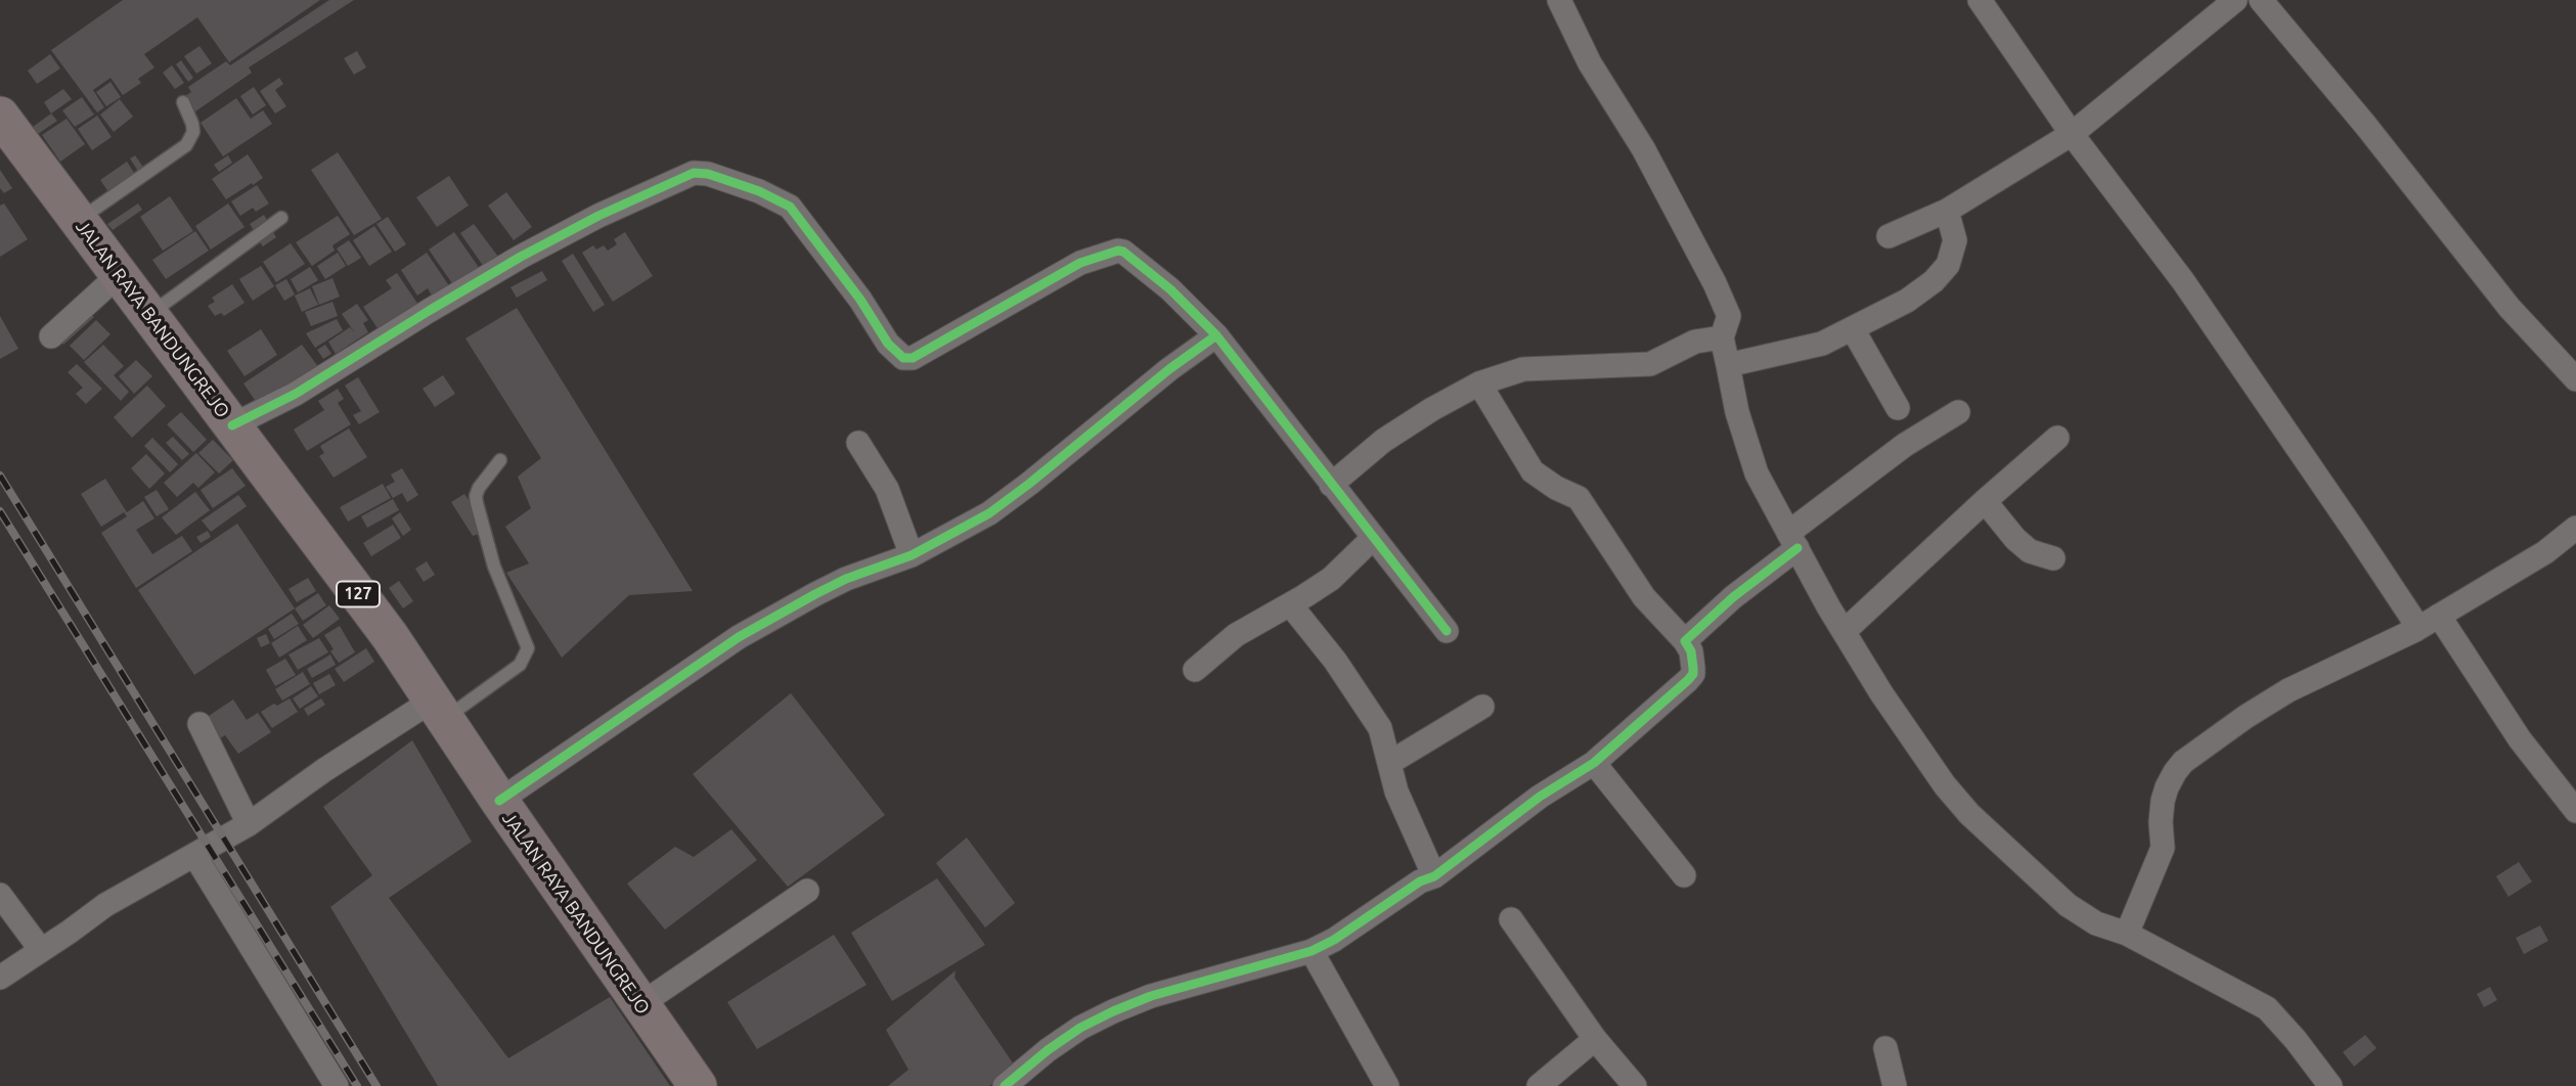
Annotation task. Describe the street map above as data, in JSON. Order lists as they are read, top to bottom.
{
  "streets": {
    "main road": ["JALAN RAYA BANDUNGREJO", "127"]
  }
}
